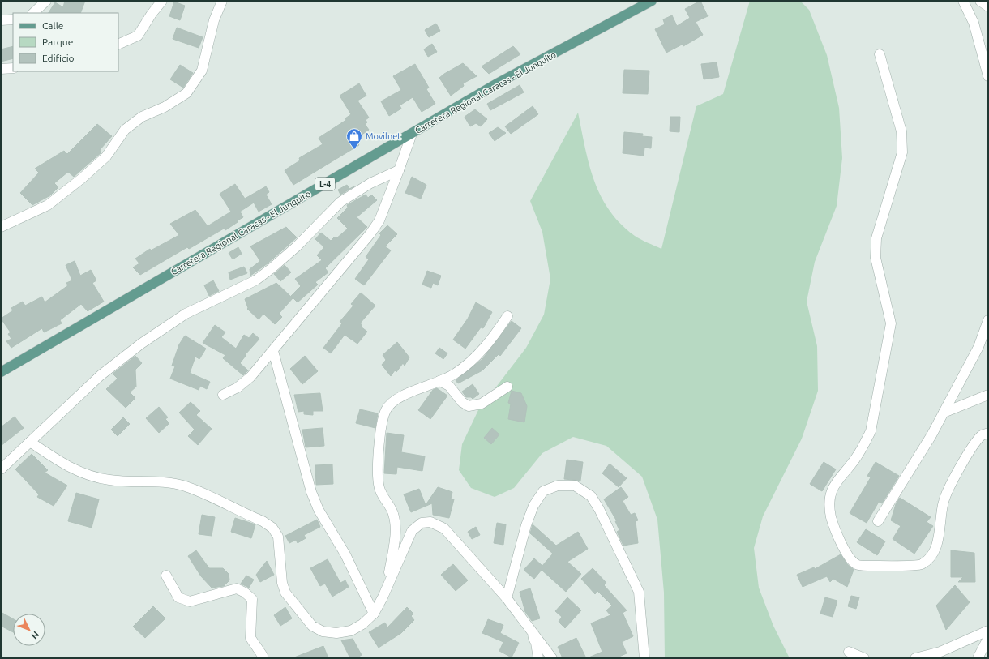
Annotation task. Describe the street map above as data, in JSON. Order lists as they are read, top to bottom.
{
  "streets": {
    "main road": ["Carretera Regional Caracas - El Junquito", "L-4"]
  },
  "places": {
    "shop": ["Movilnet"]
  },
  "legend": ["Calle", "Parque", "Edificio"],
  "north": "bottom right"
}
